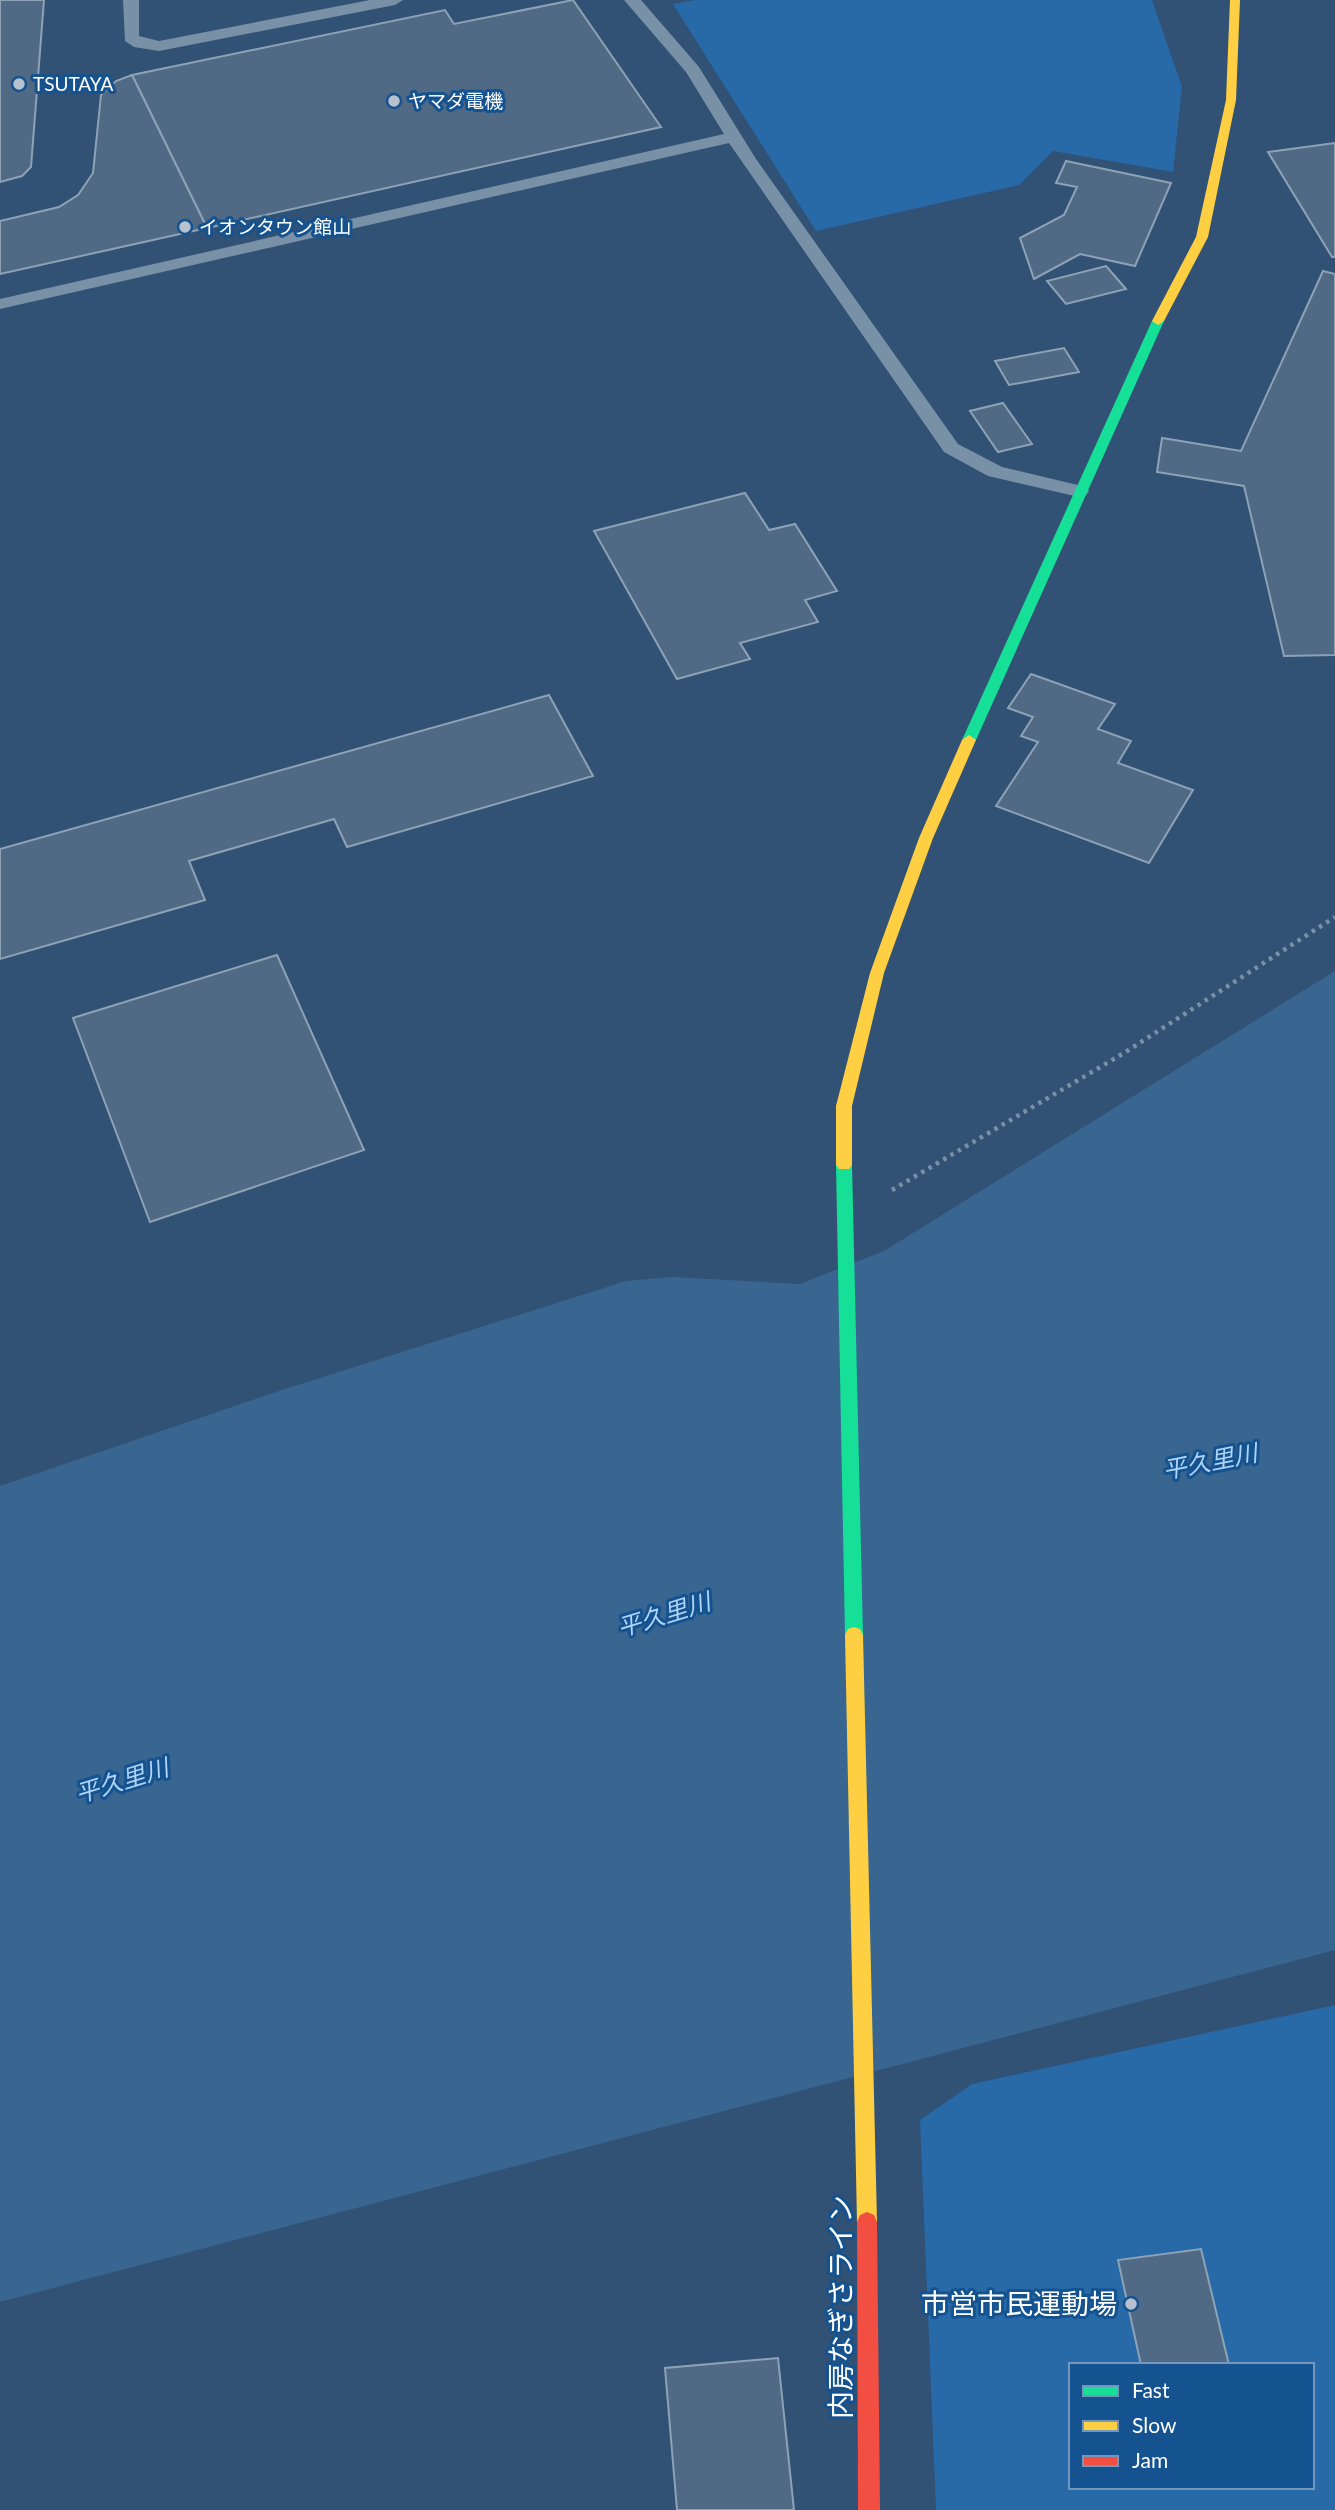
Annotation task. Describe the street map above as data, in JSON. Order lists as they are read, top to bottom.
{
  "streets": {
    "street": ["内房なぎさライン"]
  },
  "water": ["平久里川"],
  "places": [
    "TSUTAYA",
    "ヤマダ電機",
    "イオンタウン館山",
    "市営市民運動場"
  ],
  "legend": ["Fast", "Slow", "Jam"]
}
